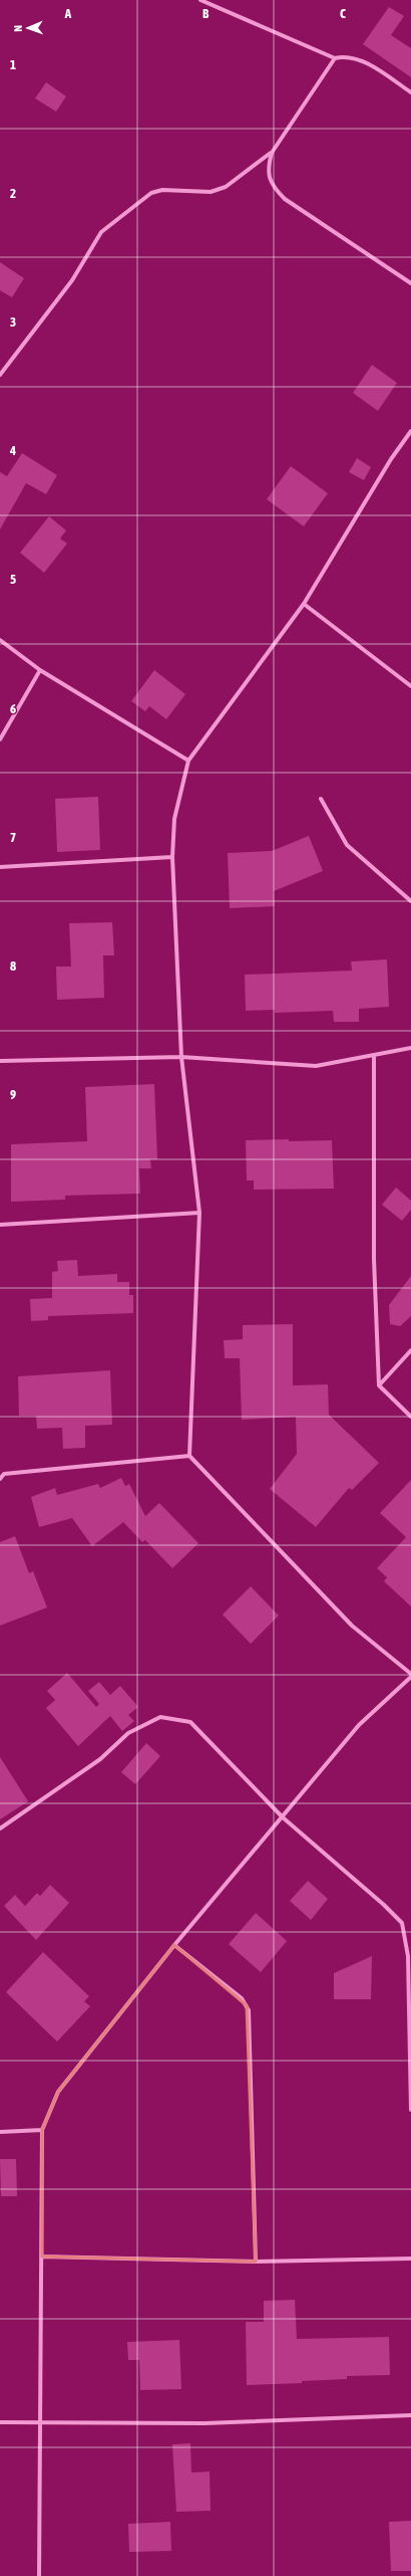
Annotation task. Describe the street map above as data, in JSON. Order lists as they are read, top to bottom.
{
  "north": "left",
  "grid": {
    "columns": ["A", "B", "C"],
    "rows": [
      "1",
      "2",
      "3",
      "4",
      "5",
      "6",
      "7",
      "8",
      "9"
    ]
  }
}
